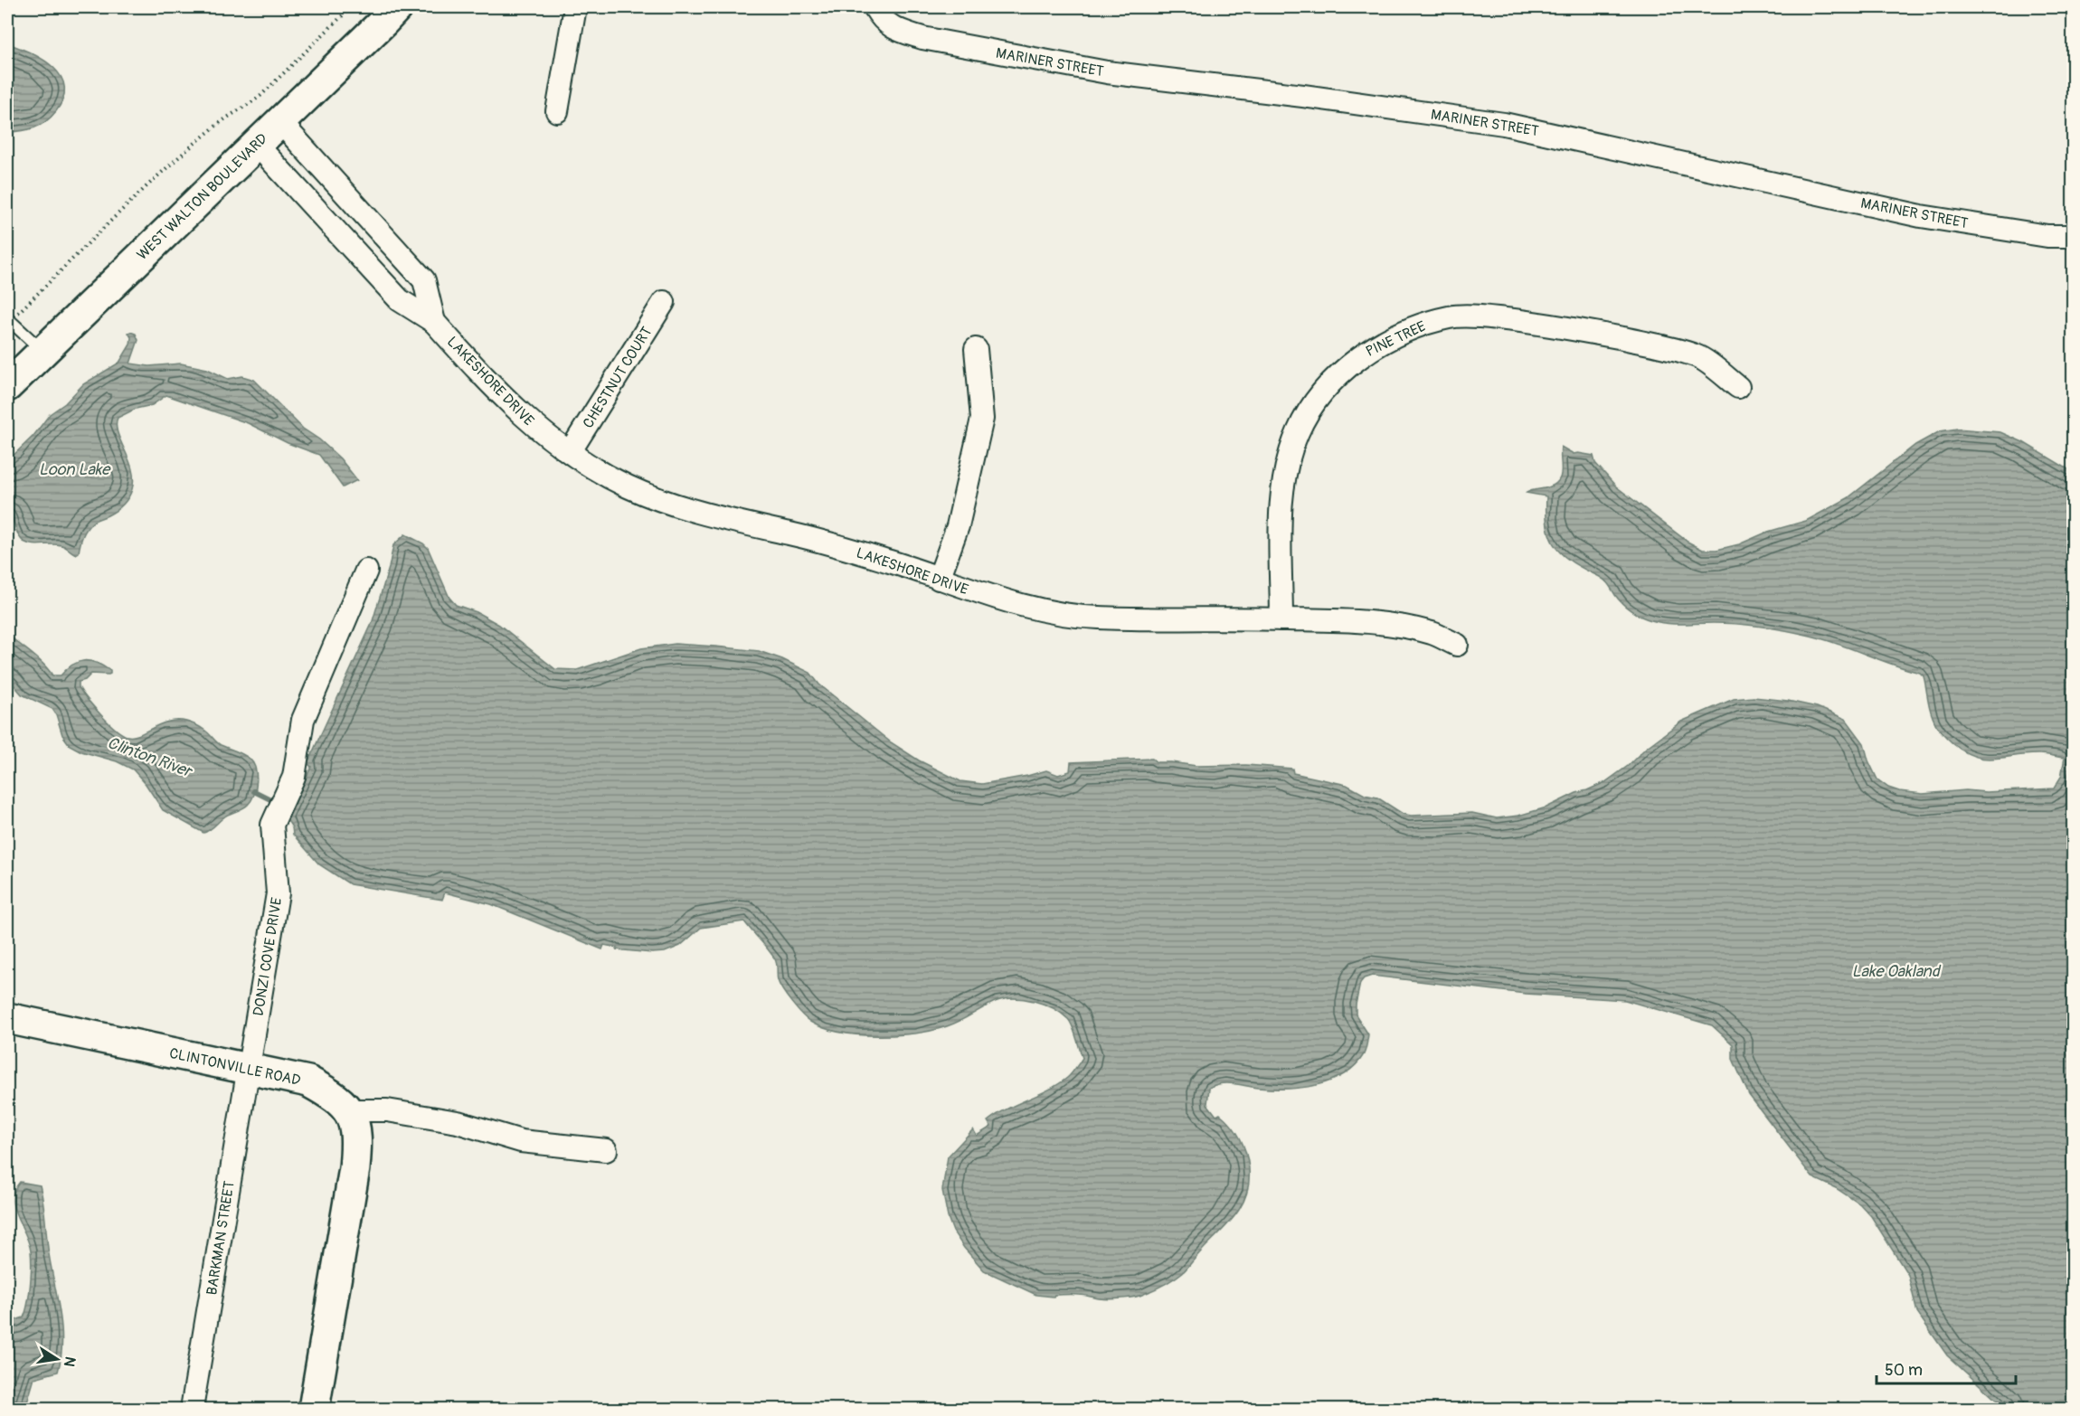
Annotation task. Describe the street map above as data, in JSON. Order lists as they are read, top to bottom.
{
  "streets": {
    "street": [
      "MARINER STREET",
      "WEST WALTON BOULEVARD",
      "PINE TREE",
      "CHESTNUT COURT",
      "LAKESHORE DRIVE",
      "DONZI COVE DRIVE",
      "CLINTONVILLE ROAD",
      "BARKMAN STREET"
    ]
  },
  "crossings": [
    ["WEST WALTON BOULEVARD", "LAKESHORE DRIVE"],
    ["PINE TREE", "LAKESHORE DRIVE"],
    ["CHESTNUT COURT", "LAKESHORE DRIVE"],
    ["DONZI COVE DRIVE", "CLINTONVILLE ROAD"],
    ["DONZI COVE DRIVE", "BARKMAN STREET"],
    ["CLINTONVILLE ROAD", "BARKMAN STREET"]
  ],
  "water": ["Loon Lake", "Clinton River", "Lake Oakland"],
  "scale_bar": "50 m",
  "north": "right"
}
